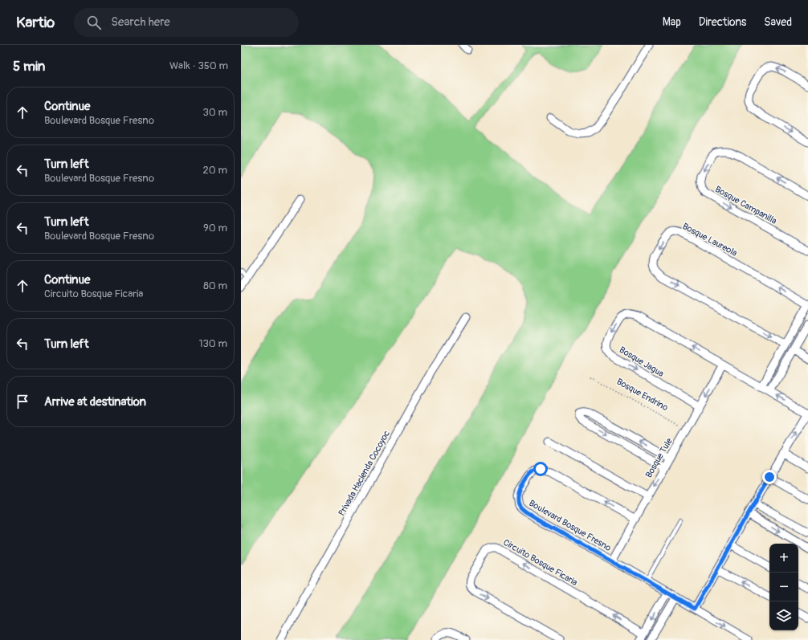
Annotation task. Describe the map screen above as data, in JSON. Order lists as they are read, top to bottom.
{
  "streets": {
    "street": [
      "Bosque Campanilla",
      "Bosque Laureola",
      "Bosque Jagua",
      "Bosque Tule",
      "Privada Hacienda Cocoyoc",
      "Boulevard Bosque Fresno",
      "Circuito Bosque Ficaria"
    ],
    "path": ["Bosque Endrino"]
  },
  "crossings": [
    ["Bosque Jagua", "Bosque Tule"],
    ["Bosque Endrino", "Bosque Tule"],
    ["Bosque Tule", "Boulevard Bosque Fresno"]
  ],
  "one_way": ["Bosque Tule"],
  "page": {
    "header": "Kartio",
    "search": "Search here",
    "nav": ["Map", "Directions", "Saved"],
    "heading": ["5 min", "Walk · 350 m"],
    "list": [
      ["Continue", "Boulevard Bosque Fresno", "30 m"],
      ["Turn left", "Boulevard Bosque Fresno", "20 m"],
      ["Turn left", "Boulevard Bosque Fresno", "90 m"],
      ["Continue", "Circuito Bosque Ficaria", "80 m"],
      ["Turn left", "130 m"],
      "Arrive at destination"
    ],
    "map_buttons": ["+", "−"]
  }
}
